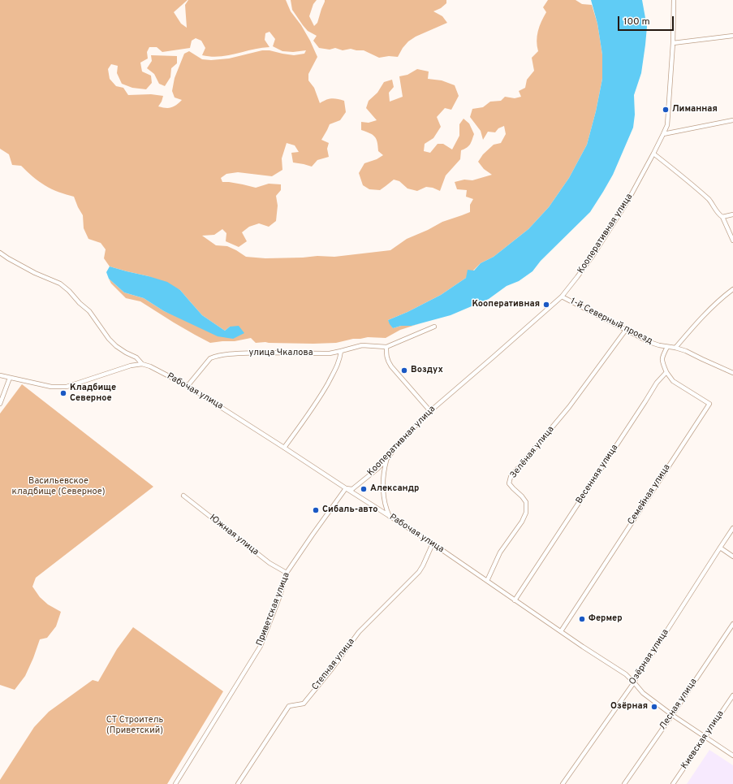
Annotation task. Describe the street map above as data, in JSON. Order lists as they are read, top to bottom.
{
  "streets": {
    "street": [
      "Кооперативная улица",
      "1-й Северный проезд",
      "улица Чкалова",
      "Рабочая улица",
      "Зелёная улица",
      "Весенняя улица",
      "Семейная улица",
      "Южная улица",
      "Приветская улица",
      "Озёрная улица",
      "Степная улица",
      "Лесная улица",
      "Киевская улица"
    ]
  },
  "crossings": [
    ["Кооперативная улица", "1-й Северный проезд"],
    ["Кооперативная улица", "Рабочая улица"],
    ["Кооперативная улица", "Приветская улица"],
    ["1-й Северный проезд", "Зелёная улица"],
    ["улица Чкалова", "Рабочая улица"],
    ["Рабочая улица", "Зелёная улица"],
    ["Рабочая улица", "Весенняя улица"],
    ["Рабочая улица", "Семейная улица"],
    ["Рабочая улица", "Приветская улица"],
    ["Рабочая улица", "Озёрная улица"],
    ["Рабочая улица", "Степная улица"],
    ["Рабочая улица", "Лесная улица"],
    ["Рабочая улица", "Киевская улица"],
    ["Весенняя улица", "Семейная улица"],
    ["Южная улица", "Приветская улица"]
  ],
  "parks": ["Васильевское кладбище (Северное)", "СТ Строитель (Приветский)"],
  "places": [
    "Лиманная",
    "Кооперативная",
    "Воздух",
    "Кладбище Северное",
    "Александр",
    "Сибаль-авто",
    "Фермер",
    "Озёрная"
  ],
  "scale_bar": "100 m"
}
